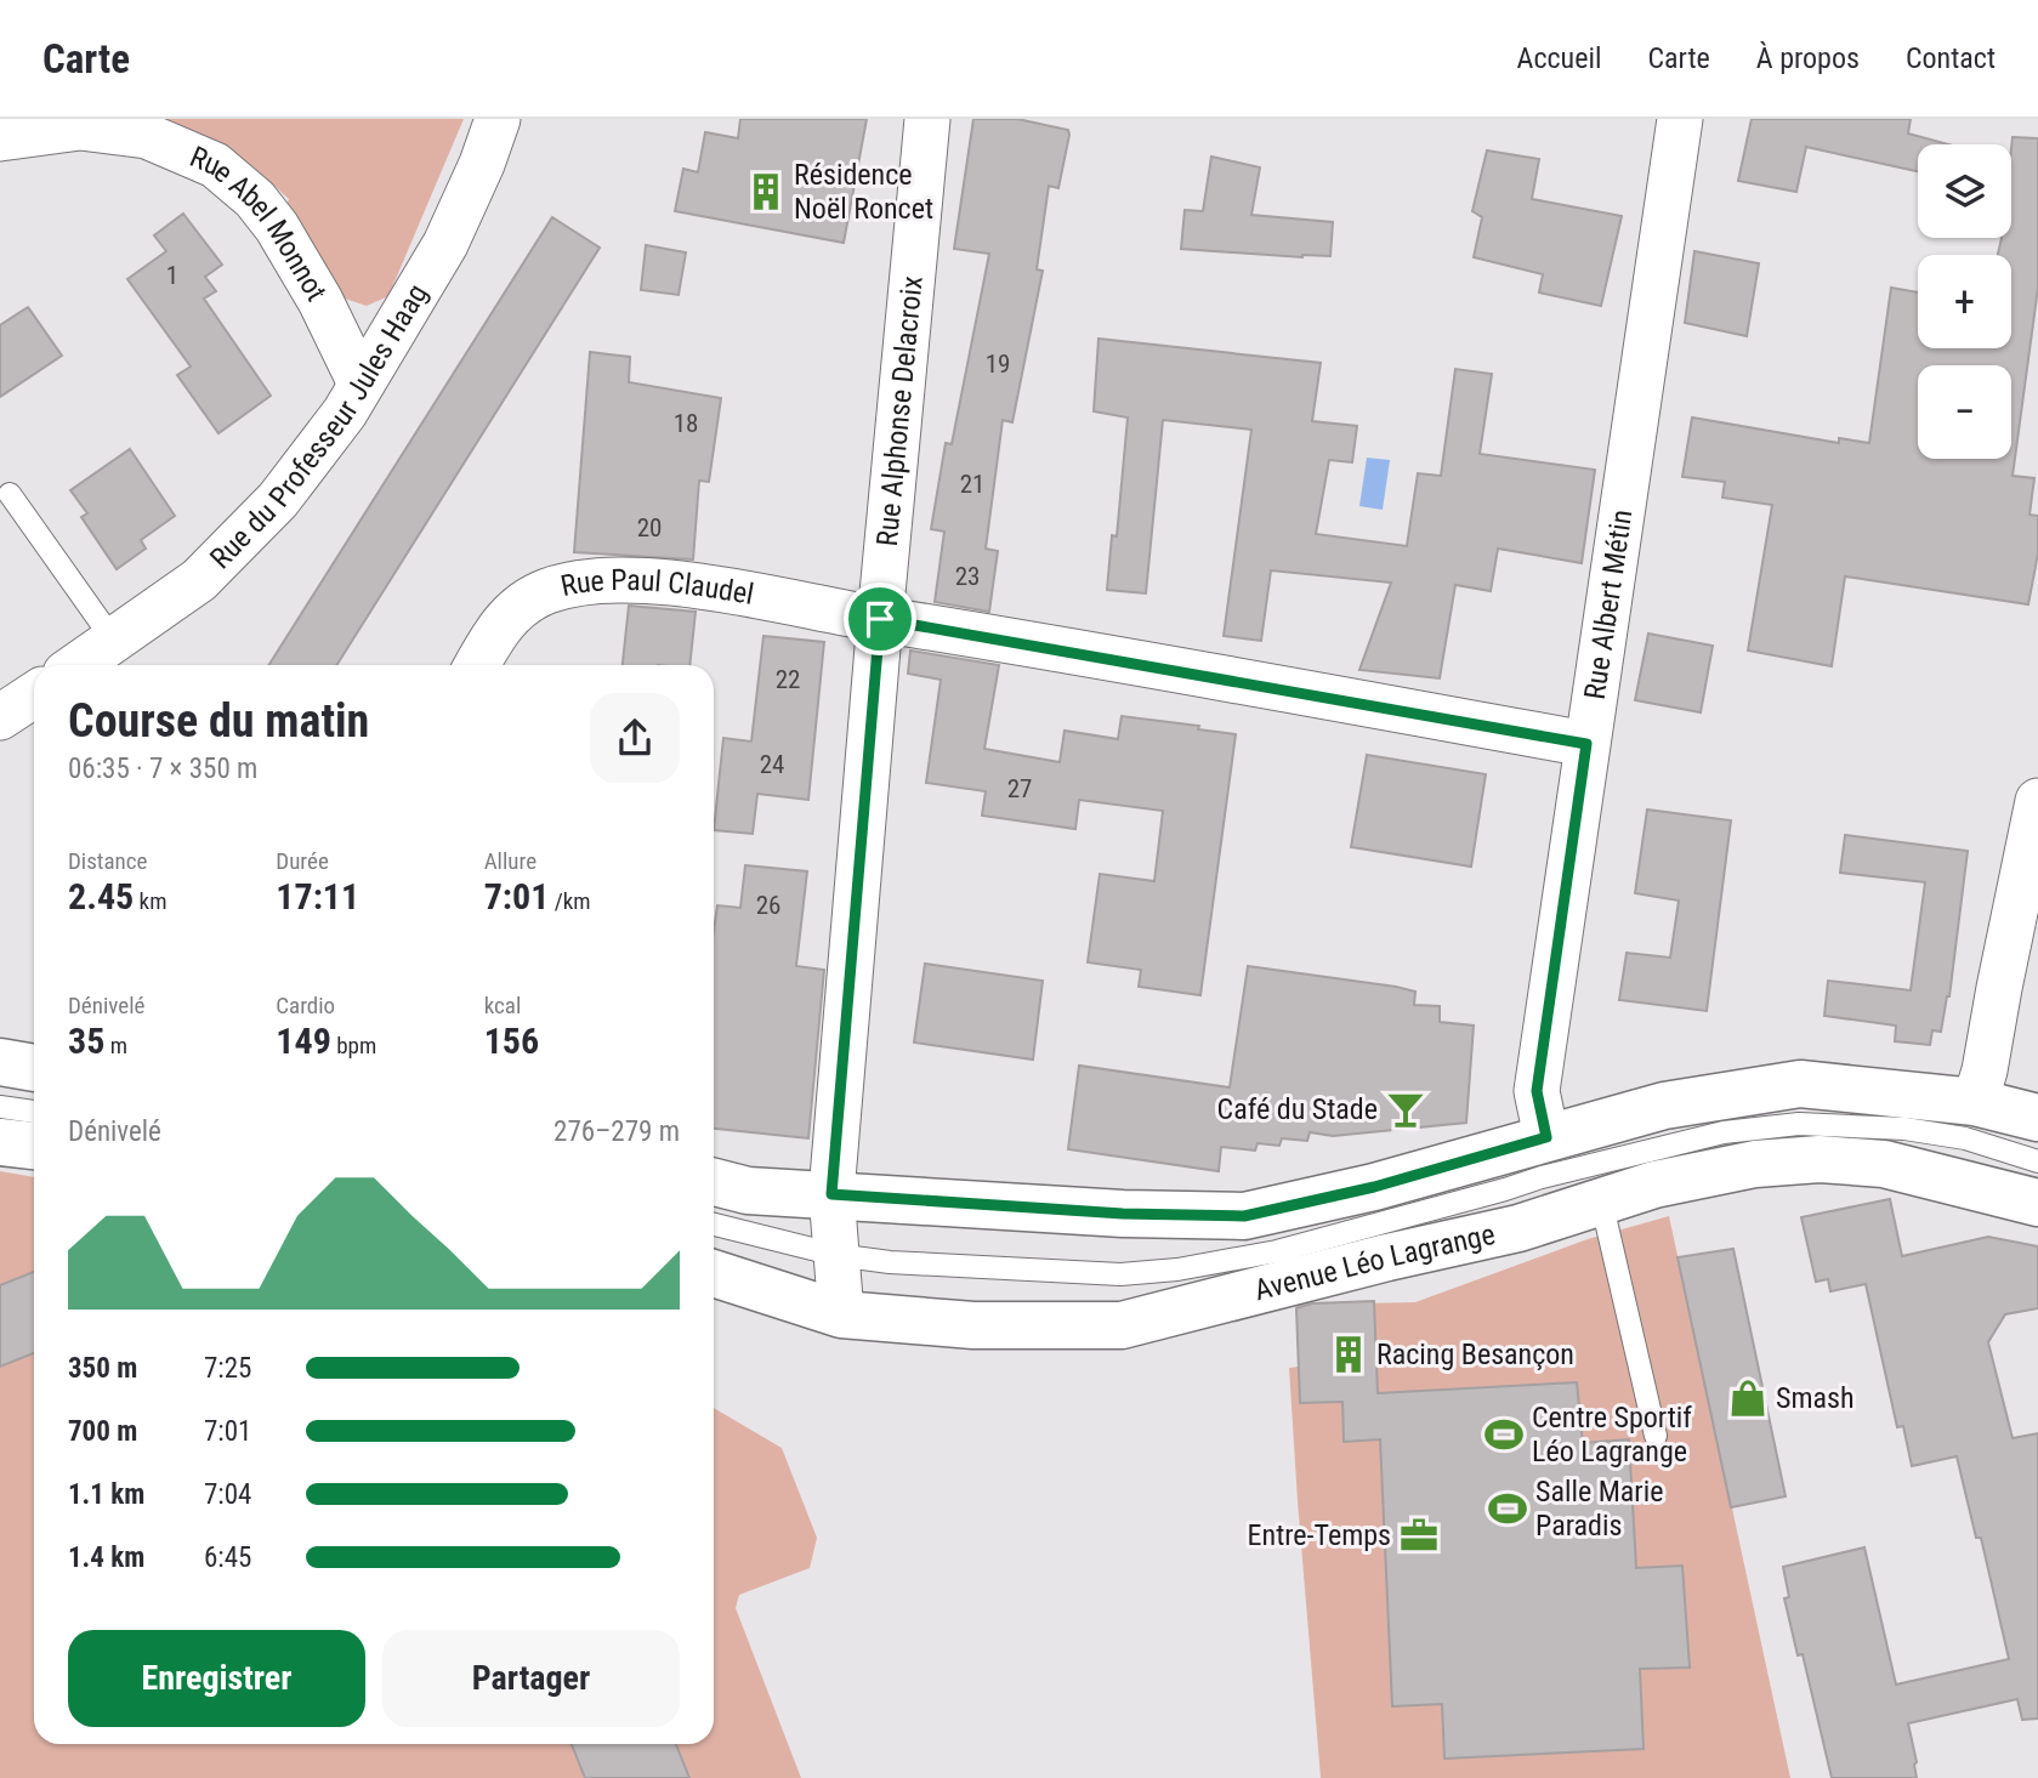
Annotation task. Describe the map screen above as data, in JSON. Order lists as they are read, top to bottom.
{
  "streets": {
    "main road": ["Avenue Léo Lagrange"],
    "street": [
      "Rue Abel Monnot",
      "Rue Alphonse Delacroix",
      "Rue du Professeur Jules Haag",
      "Rue Paul Claudel",
      "Rue Albert Métin"
    ]
  },
  "crossings": [
    ["Rue Abel Monnot", "Rue du Professeur Jules Haag"],
    ["Rue Alphonse Delacroix", "Rue Paul Claudel"],
    ["Rue Alphonse Delacroix", "Avenue Léo Lagrange"],
    ["Rue Paul Claudel", "Rue Albert Métin"]
  ],
  "places": {
    "building": ["Résidence Noël Roncet", "Racing Besançon"],
    "bar": ["Café du Stade"],
    "shop": ["Smash"],
    "sports": ["Centre Sportif Léo Lagrange", "Salle Marie Paradis"],
    "office": ["Entre-Temps"]
  },
  "house_numbers": [
    "1",
    "19",
    "18",
    "21",
    "20",
    "23",
    "22",
    "24",
    "27",
    "26"
  ],
  "page": {
    "header": "Carte",
    "nav": [
      "Accueil",
      "Carte",
      "À propos",
      "Contact"
    ],
    "map_buttons": ["+", "−"],
    "heading": ["Course du matin", "06:35 · 7 × 350 m"],
    "stats": [
      ["Distance", "2.45 km"],
      ["Durée", "17:11"],
      ["Allure", "7:01 /km"],
      ["Dénivelé", "35 m"],
      ["Cardio", "149 bpm"],
      ["kcal", "156"]
    ],
    "chart": ["Dénivelé", "276–279 m"],
    "list": [
      {
        "name": "350 m",
        "note": "7:25"
      },
      {
        "name": "700 m",
        "note": "7:01"
      },
      {
        "name": "1.1 km",
        "note": "7:04"
      },
      {
        "name": "1.4 km",
        "note": "6:45"
      }
    ],
    "buttons": ["Enregistrer", "Partager"]
  }
}
